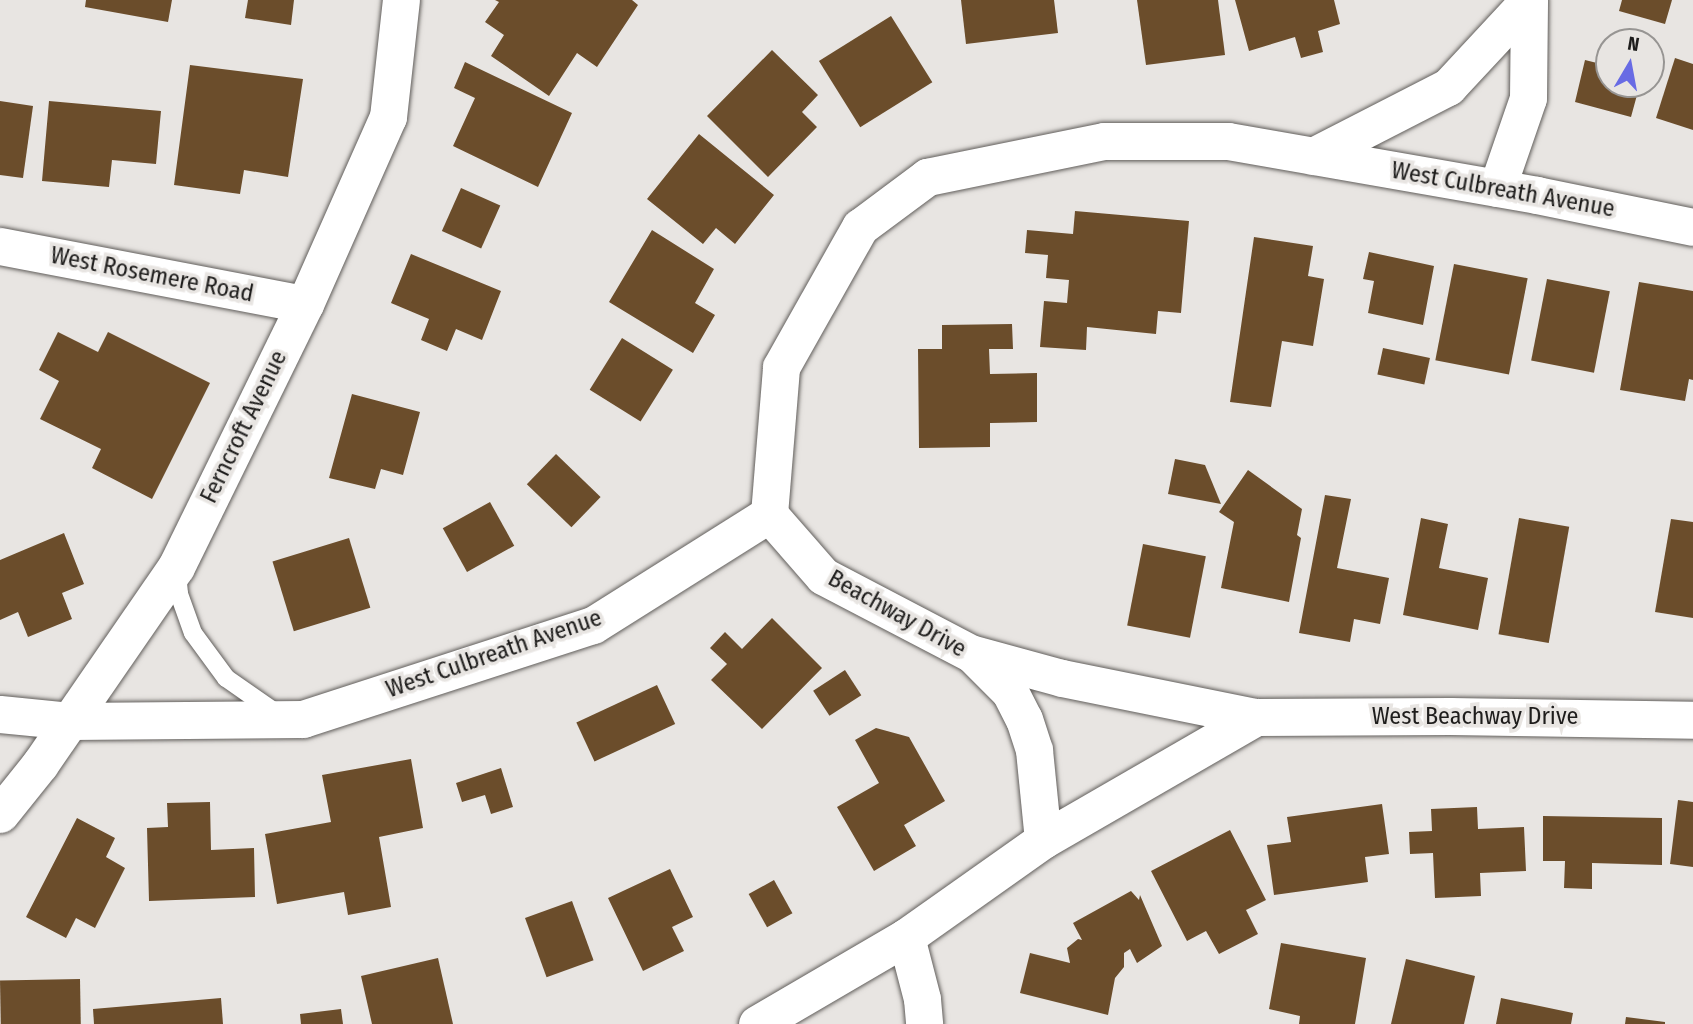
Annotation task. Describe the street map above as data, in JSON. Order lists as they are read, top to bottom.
{
  "streets": {
    "street": [
      "West Culbreath Avenue",
      "West Rosemere Road",
      "Ferncroft Avenue",
      "Beachway Drive",
      "West Beachway Drive"
    ]
  },
  "crossings": [
    ["West Culbreath Avenue", "Ferncroft Avenue"],
    ["West Culbreath Avenue", "Beachway Drive"],
    ["West Rosemere Road", "Ferncroft Avenue"],
    ["Beachway Drive", "West Beachway Drive"]
  ],
  "north": "top"
}
